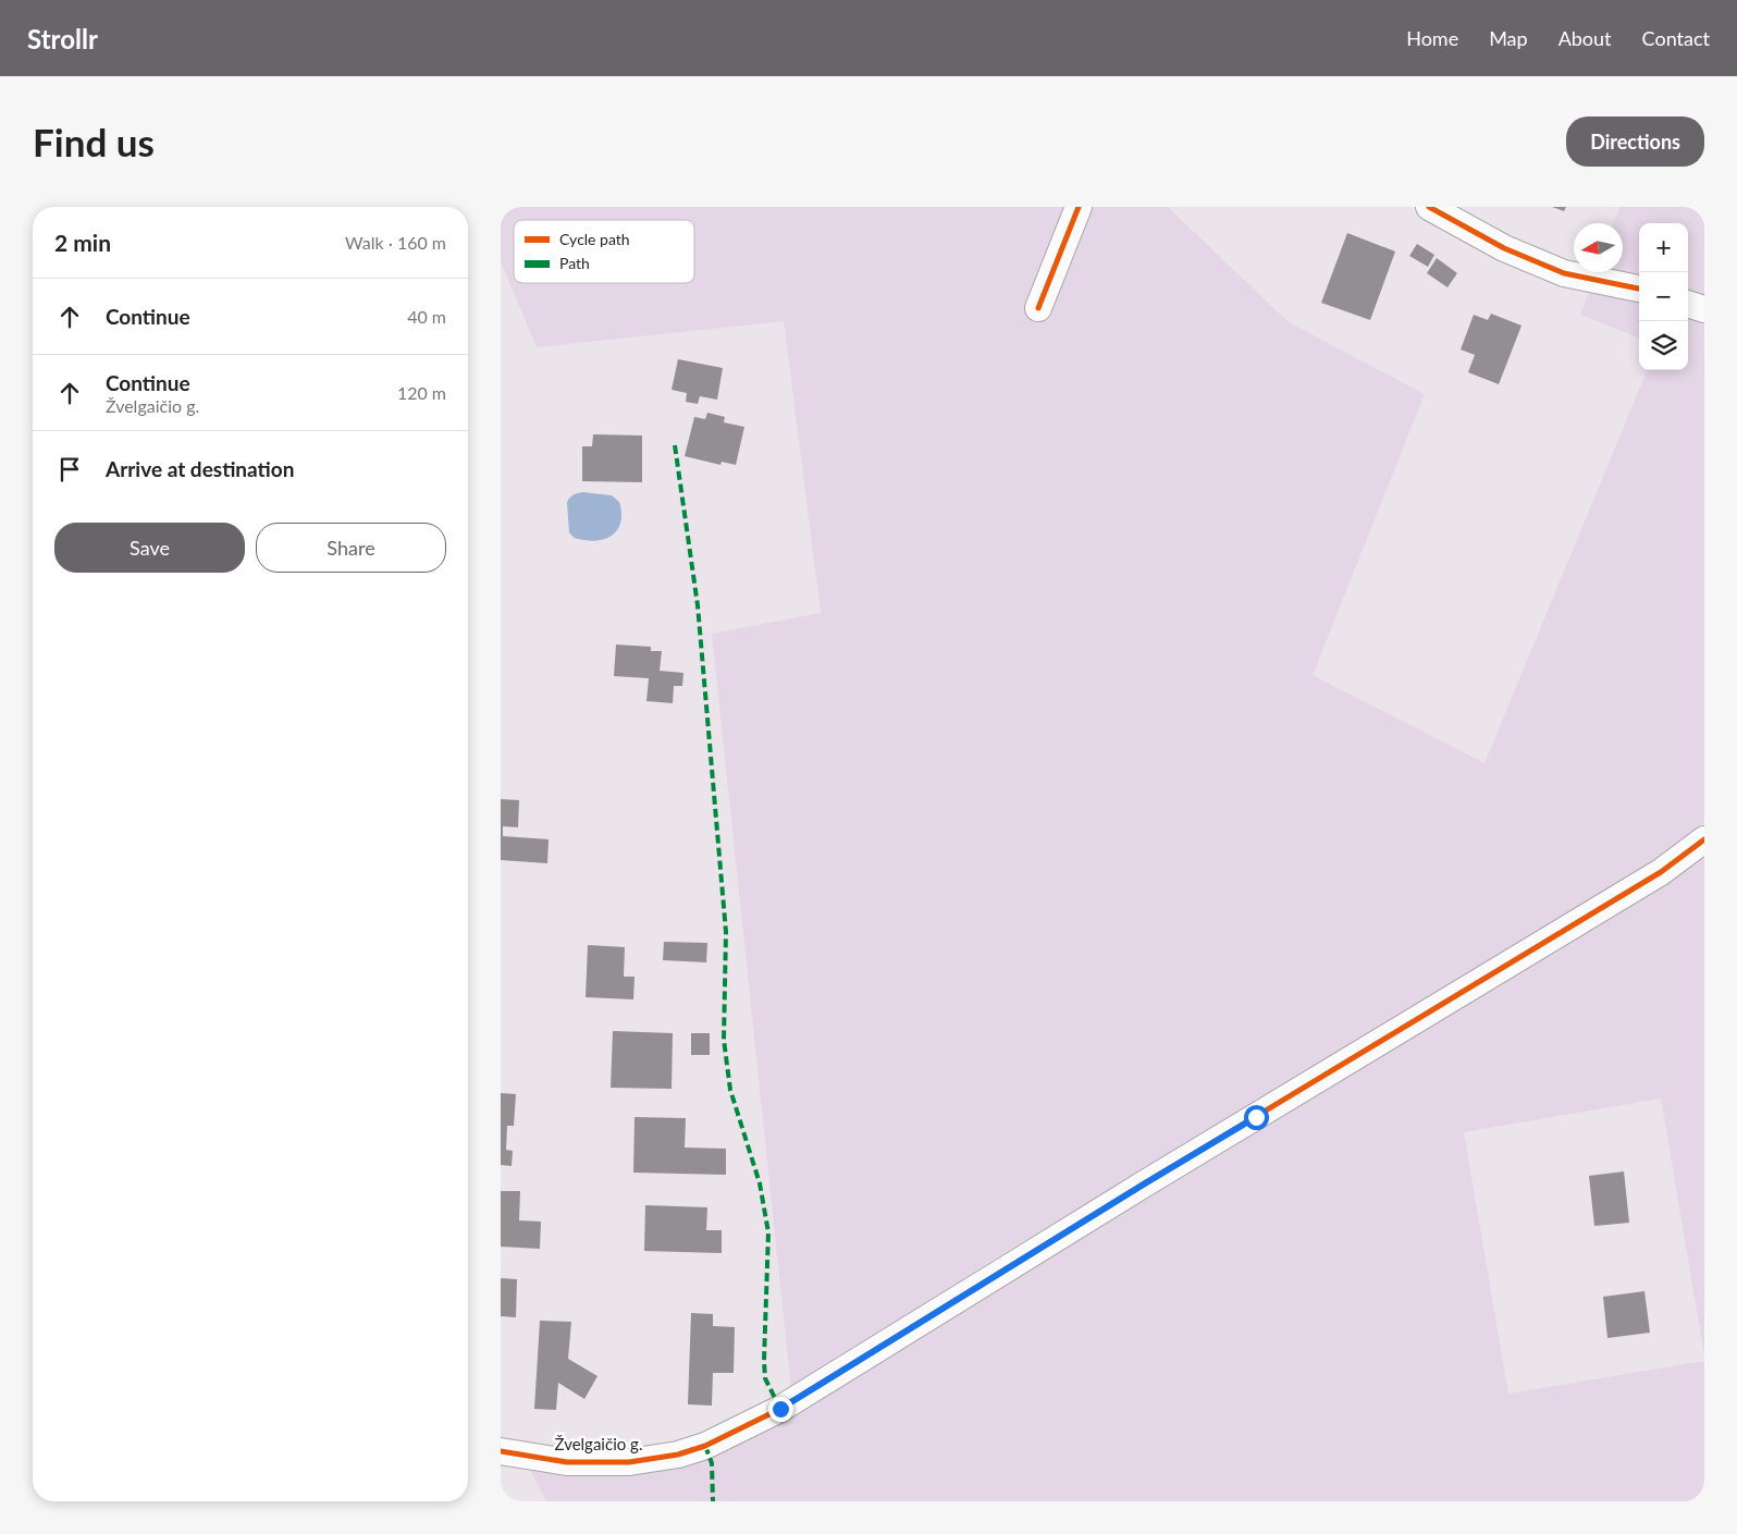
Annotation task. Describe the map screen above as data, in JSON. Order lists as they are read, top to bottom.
{
  "streets": {
    "street": ["Žvelgaičio g."]
  },
  "legend": ["Cycle path", "Path"],
  "north": "left",
  "page": {
    "header": "Strollr",
    "nav": [
      "Home",
      "Map",
      "About",
      "Contact"
    ],
    "buttons": [
      "Directions",
      ["Save", "Share"]
    ],
    "title": "Find us",
    "heading": ["2 min", "Walk · 160 m"],
    "map_buttons": ["+", "−"],
    "list": [
      ["Continue", "40 m"],
      ["Continue", "Žvelgaičio g.", "120 m"],
      "Arrive at destination"
    ]
  }
}
